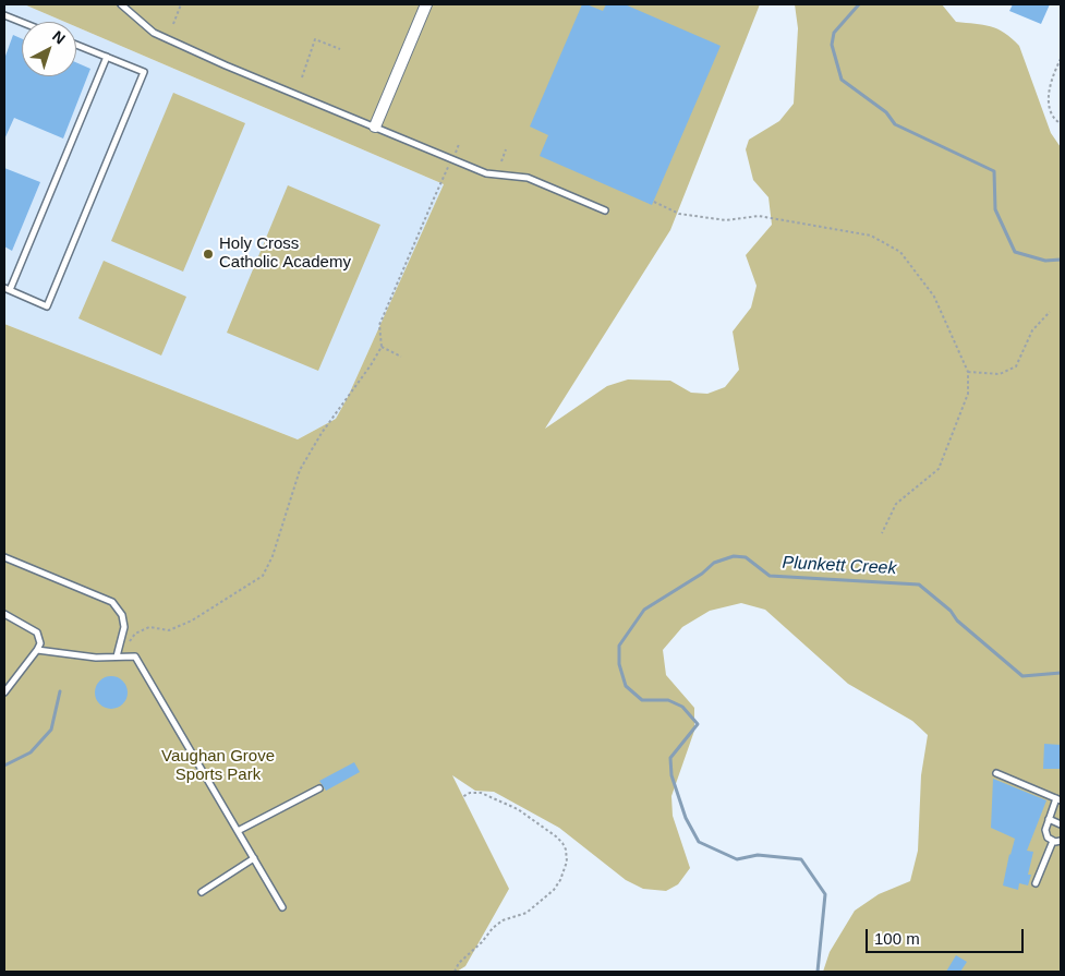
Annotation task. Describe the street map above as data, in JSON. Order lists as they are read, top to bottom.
{
  "water": ["Plunkett Creek"],
  "parks": ["Vaughan Grove Sports Park"],
  "places": ["Holy Cross Catholic Academy"],
  "scale_bar": "100 m",
  "north": "top right"
}
